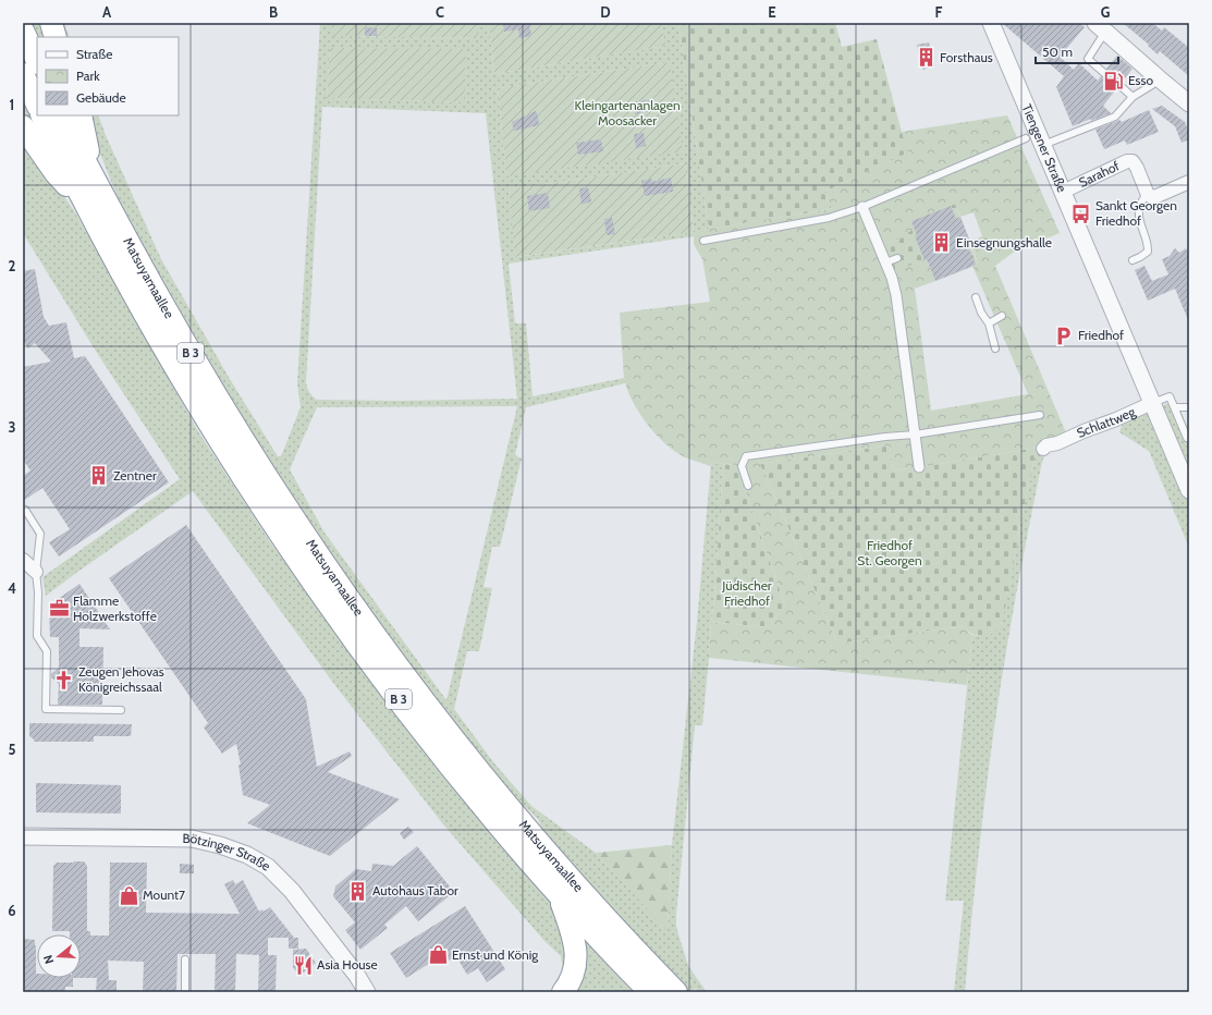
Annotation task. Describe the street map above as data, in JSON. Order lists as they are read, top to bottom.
{
  "streets": {
    "highway": ["Matsuyamaallee", "B 3"],
    "street": [
      "Tiengener Straße",
      "Sarahof",
      "Schlattweg",
      "Bötzinger Straße"
    ]
  },
  "crossings": [
    ["Tiengener Straße", "Sarahof"],
    ["Tiengener Straße", "Schlattweg"]
  ],
  "parks": ["Kleingartenanlagen Moosacker", "Friedhof St. Georgen", "Jüdischer Friedhof"],
  "places": {
    "building": [
      "Forsthaus",
      "Einsegnungshalle",
      "Zentner",
      "Autohaus Tabor"
    ],
    "fuel station": ["Esso"],
    "bus stop": ["Sankt Georgen Friedhof"],
    "parking": ["Friedhof"],
    "office": ["Flamme Holzwerkstoffe"],
    "church": ["Zeugen Jehovas Königreichssaal"],
    "shop": ["Mount7", "Ernst und König"],
    "restaurant": ["Asia House"]
  },
  "legend": ["Straße", "Park", "Gebäude"],
  "scale_bar": "50 m",
  "north": "left",
  "grid": {
    "columns": [
      "A",
      "B",
      "C",
      "D",
      "E",
      "F",
      "G"
    ],
    "rows": [
      "1",
      "2",
      "3",
      "4",
      "5",
      "6"
    ]
  }
}
